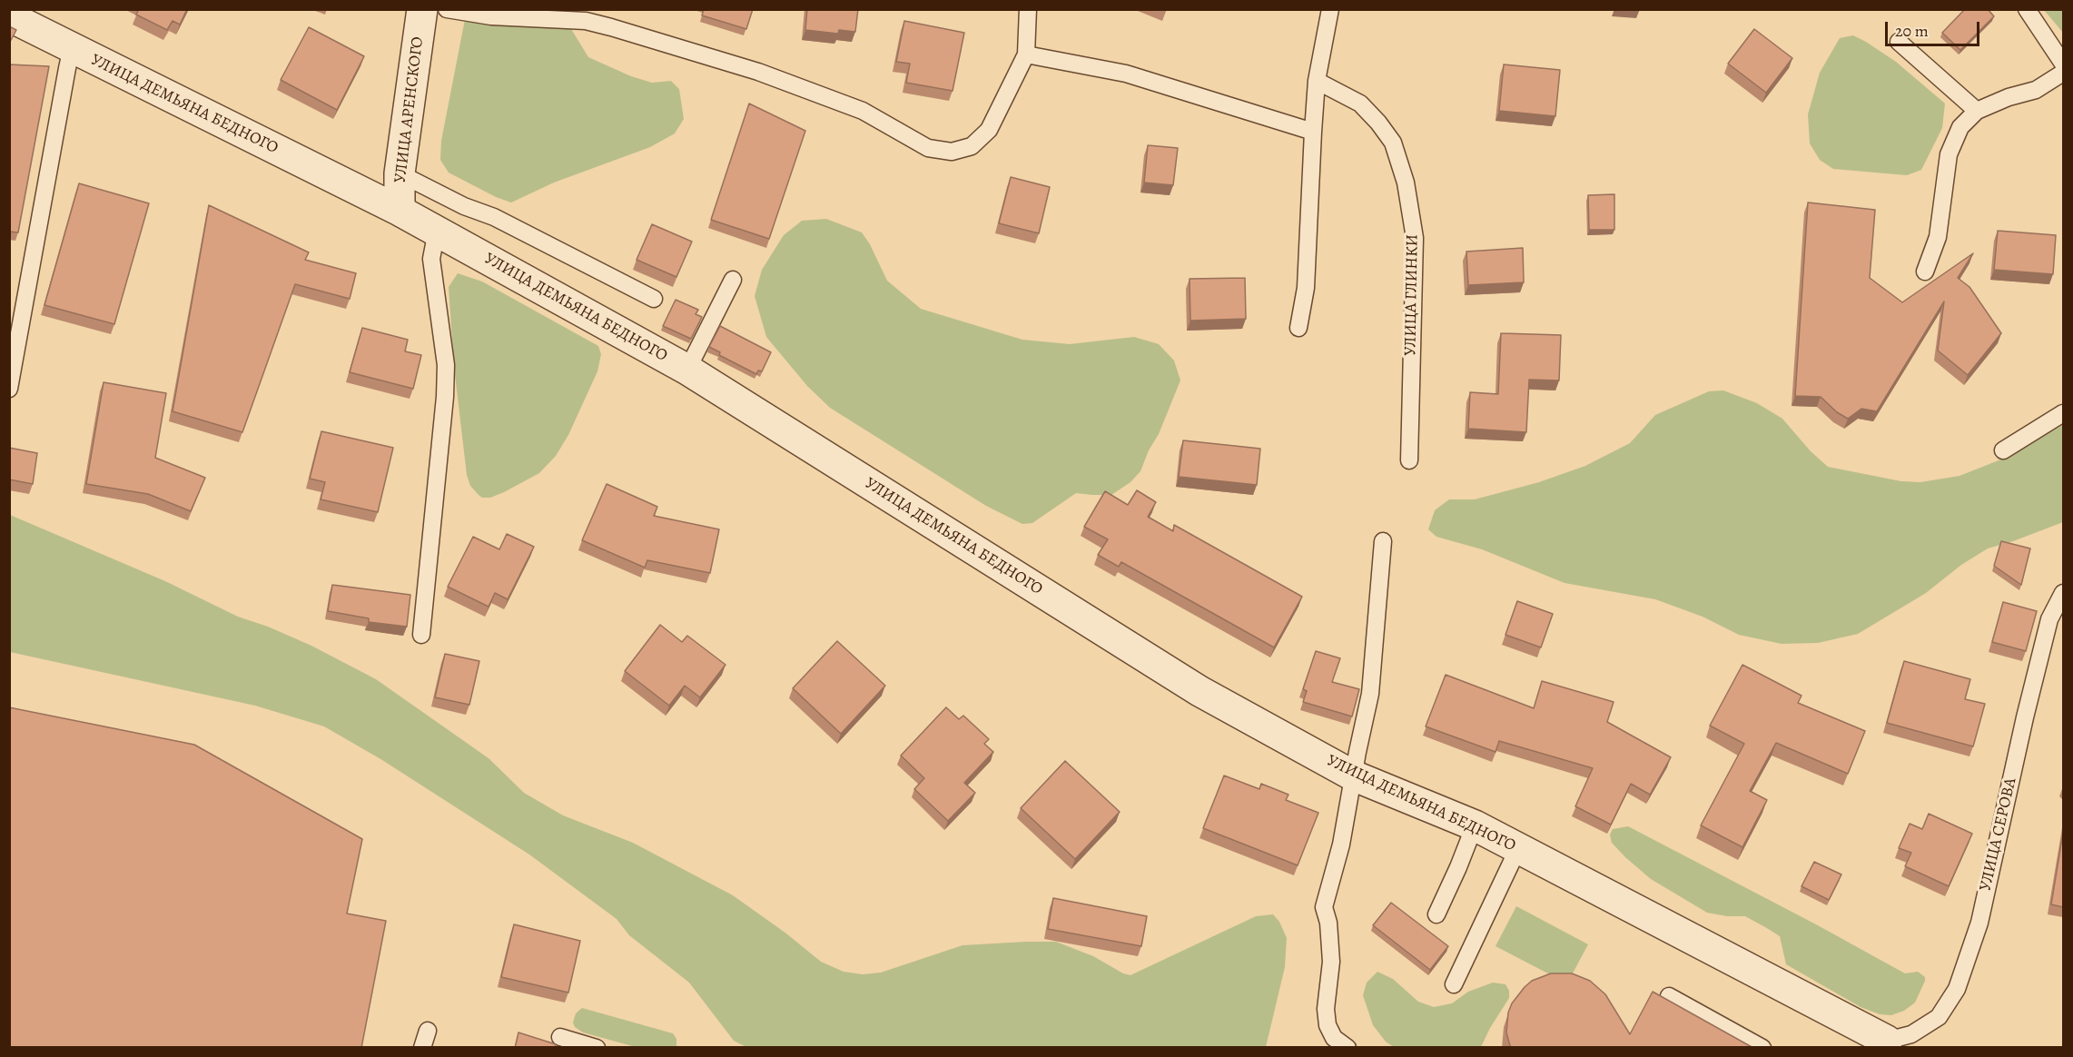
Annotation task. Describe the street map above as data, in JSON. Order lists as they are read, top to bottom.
{
  "streets": {
    "street": ["УЛИЦА ДЕМЬЯНА БЕДНОГО", "УЛИЦА АРЕНСКОГО"],
    "lane": ["УЛИЦА ГЛИНКИ", "УЛИЦА СЕРОВА"]
  },
  "crossings": [
    ["УЛИЦА ДЕМЬЯНА БЕДНОГО", "УЛИЦА АРЕНСКОГО"],
    ["УЛИЦА ДЕМЬЯНА БЕДНОГО", "УЛИЦА СЕРОВА"]
  ],
  "scale_bar": "20 m"
}
